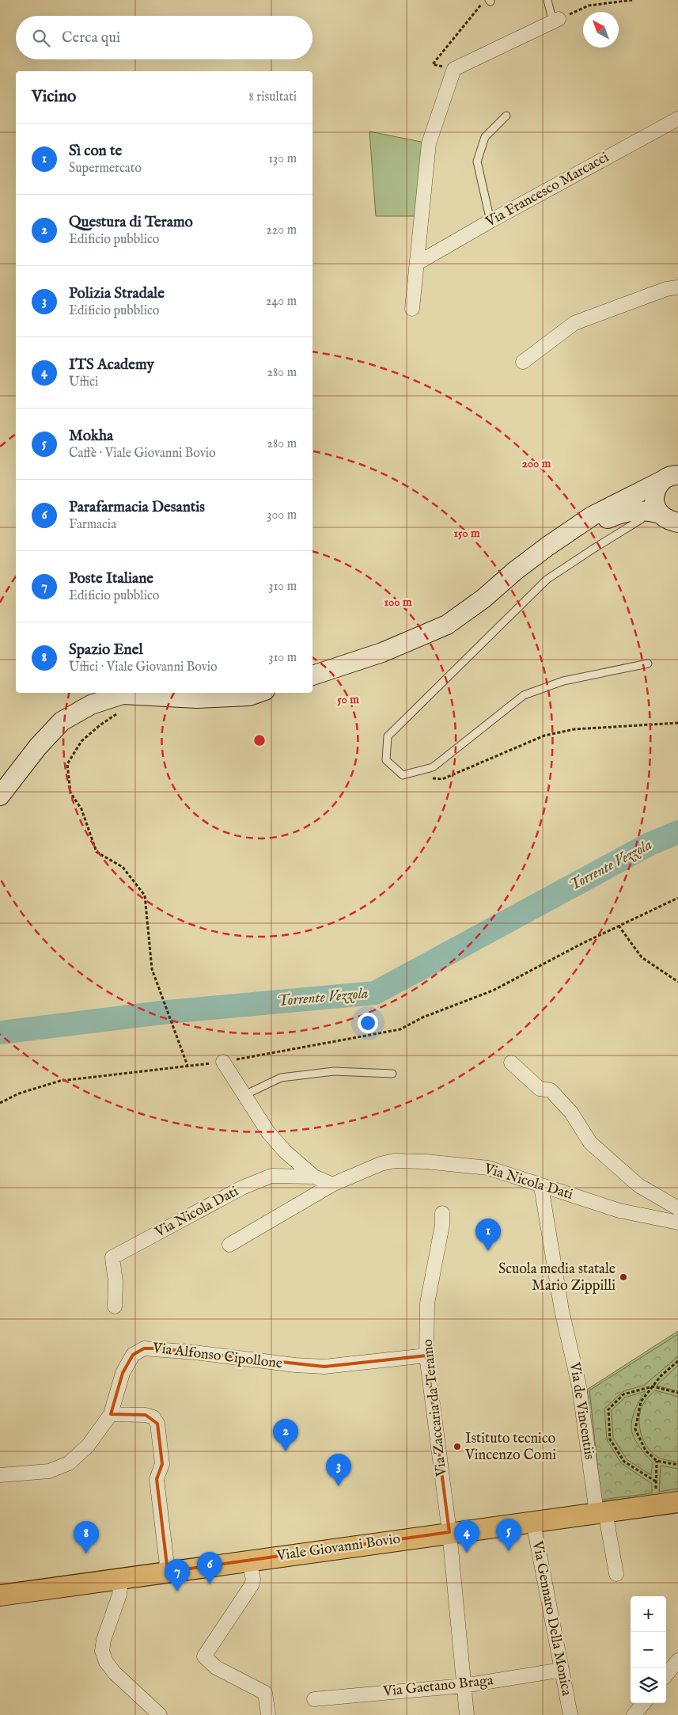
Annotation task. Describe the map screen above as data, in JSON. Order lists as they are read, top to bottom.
{
  "streets": {
    "main road": ["Viale Giovanni Bovio"],
    "street": [
      "Via Francesco Marcacci",
      "Via Nicola Dati",
      "Via Alfonso Cipollone",
      "Via Zaccaria da Teramo",
      "Via de Vincentiis",
      "Via Gennaro Della Monica",
      "Via Gaetano Braga"
    ]
  },
  "crossings": [
    ["Via Nicola Dati", "Via de Vincentiis"],
    ["Via Alfonso Cipollone", "Via Zaccaria da Teramo"],
    ["Via Zaccaria da Teramo", "Viale Giovanni Bovio"],
    ["Via Zaccaria da Teramo", "Via Gaetano Braga"],
    ["Via de Vincentiis", "Viale Giovanni Bovio"],
    ["Viale Giovanni Bovio", "Via Gennaro Della Monica"],
    ["Via Gennaro Della Monica", "Via Gaetano Braga"]
  ],
  "water": ["Torrente Vezzola"],
  "places": ["Scuola media statale Mario Zippilli", "Istituto tecnico Vincenzo Comi"],
  "north": "top left",
  "page": {
    "search": "Cerca qui",
    "heading": ["Vicino", "8 risultati"],
    "list": [
      {
        "mark": "1",
        "name": "Sì con te",
        "note": "Supermercato",
        "value": "130 m"
      },
      {
        "mark": "2",
        "name": "Questura di Teramo",
        "note": "Edificio pubblico",
        "value": "220 m"
      },
      {
        "mark": "3",
        "name": "Polizia Stradale",
        "note": "Edificio pubblico",
        "value": "240 m"
      },
      {
        "mark": "4",
        "name": "ITS Academy",
        "note": "Uffici",
        "value": "280 m"
      },
      {
        "mark": "5",
        "name": "Mokha",
        "note": "Caffè · Viale Giovanni Bovio",
        "value": "280 m"
      },
      {
        "mark": "6",
        "name": "Parafarmacia Desantis",
        "note": "Farmacia",
        "value": "300 m"
      },
      {
        "mark": "7",
        "name": "Poste Italiane",
        "note": "Edificio pubblico",
        "value": "310 m"
      },
      {
        "mark": "8",
        "name": "Spazio Enel",
        "note": "Uffici · Viale Giovanni Bovio",
        "value": "310 m"
      }
    ],
    "pins": [
      "1",
      "2",
      "3",
      "5",
      "4",
      "8",
      "6",
      "7"
    ],
    "map_buttons": ["+", "−"]
  },
  "rings": [
    "200 m",
    "150 m",
    "100 m",
    "50 m"
  ]
}
